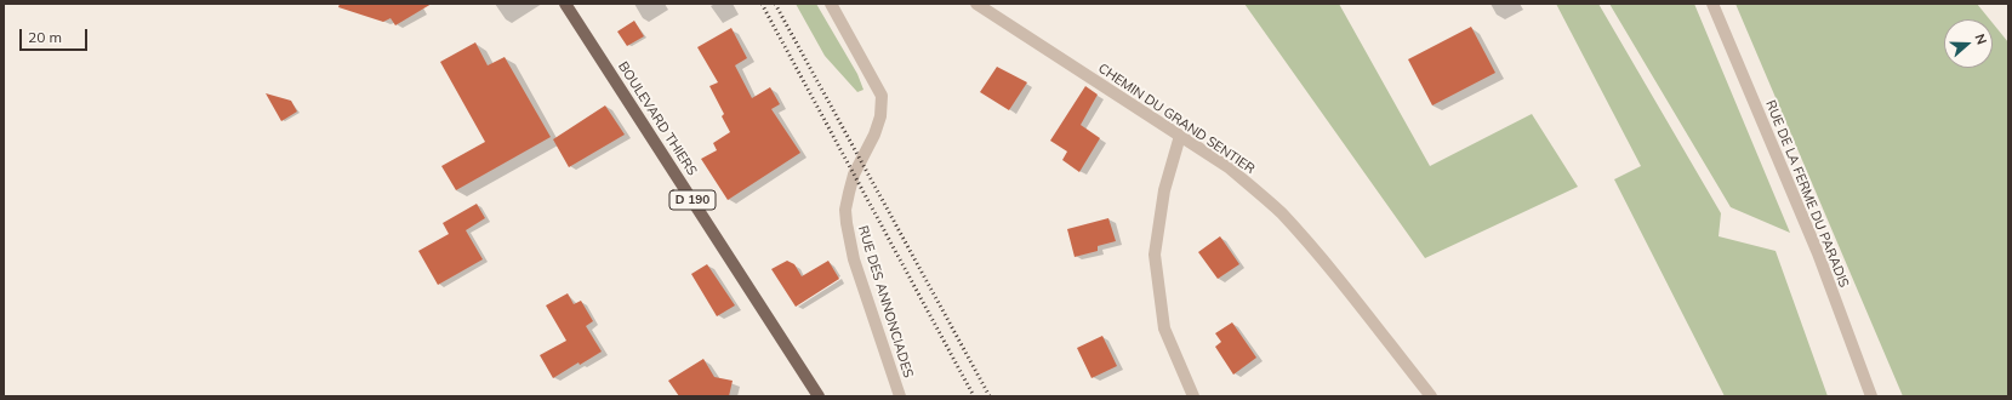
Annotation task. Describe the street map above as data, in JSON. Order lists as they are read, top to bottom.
{
  "streets": {
    "main road": ["BOULEVARD THIERS", "D 190"],
    "street": ["CHEMIN DU GRAND SENTIER", "RUE DE LA FERME DU PARADIS", "RUE DES ANNONCIADES"]
  },
  "scale_bar": "20 m",
  "north": "right"
}
